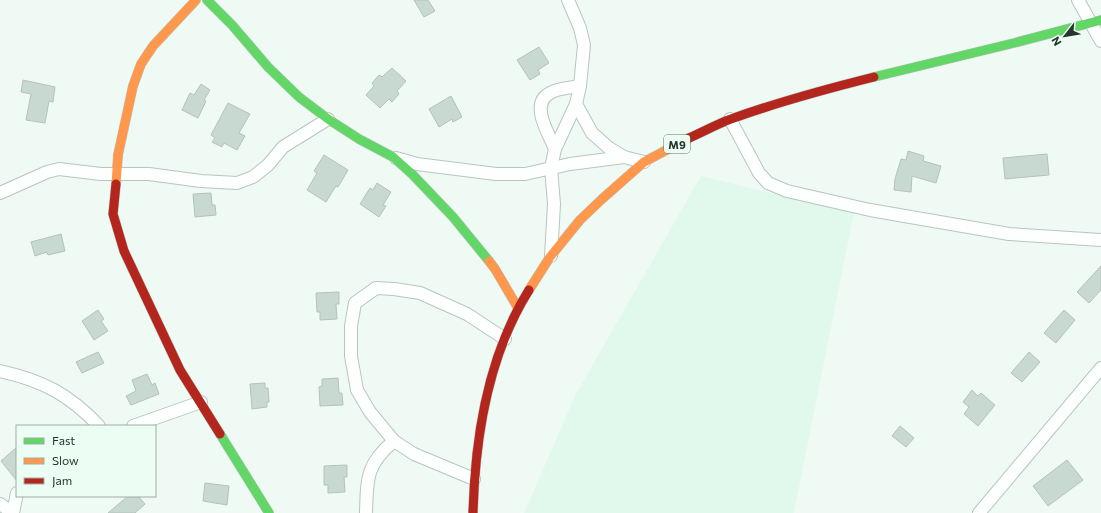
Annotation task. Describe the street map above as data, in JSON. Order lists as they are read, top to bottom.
{
  "streets": {
    "street": ["M9"]
  },
  "legend": ["Fast", "Slow", "Jam"],
  "north": "bottom left"
}
